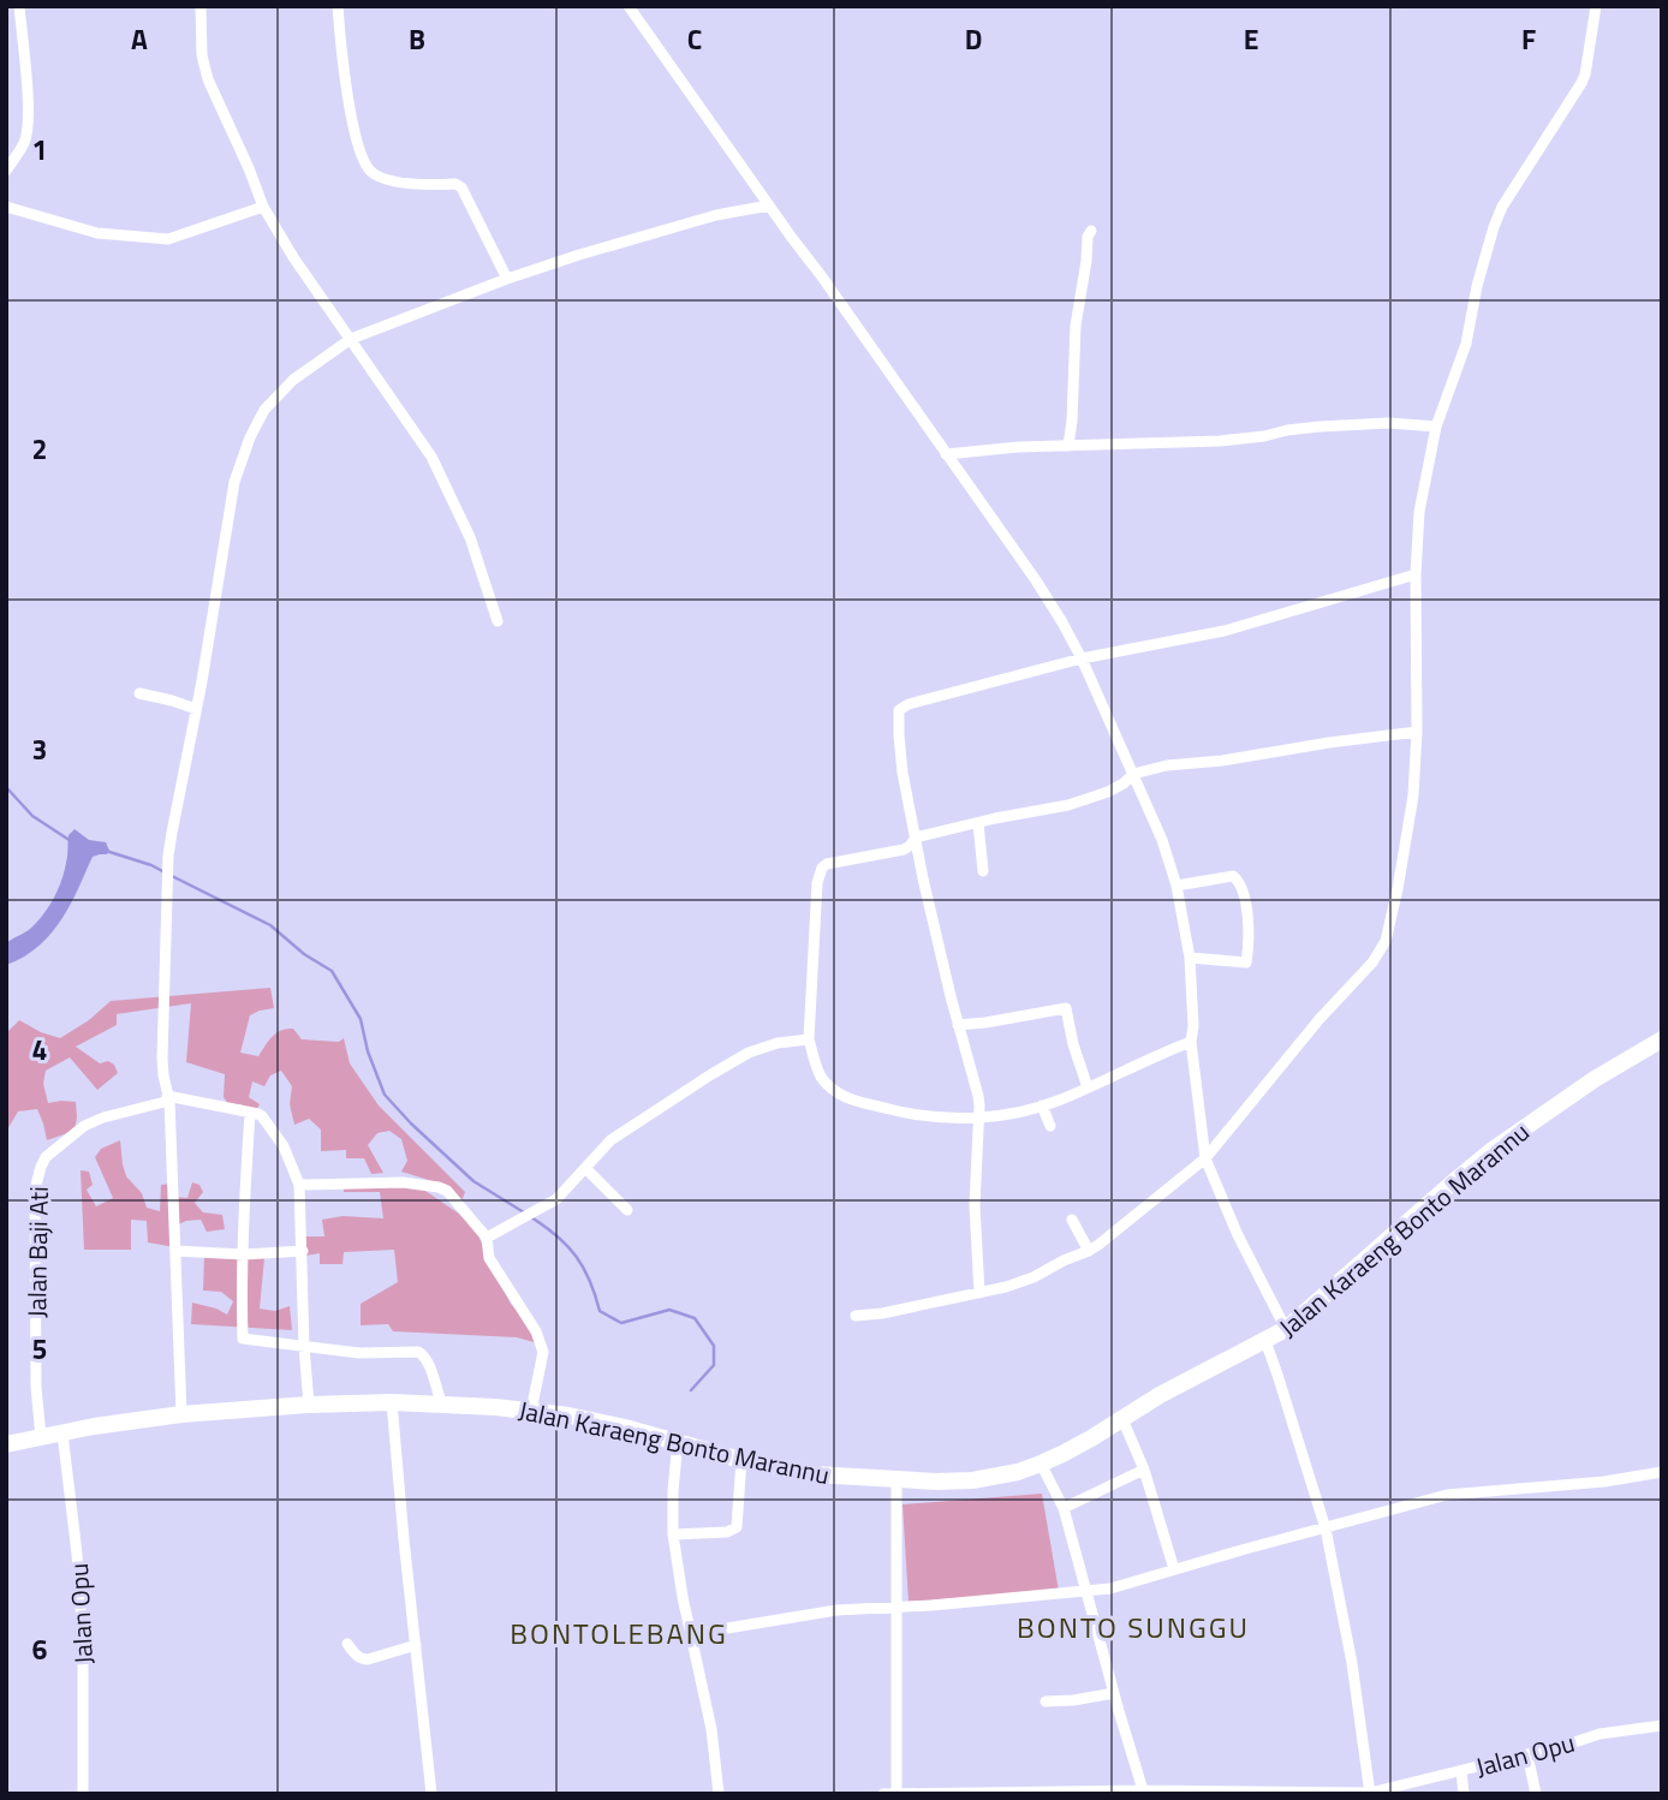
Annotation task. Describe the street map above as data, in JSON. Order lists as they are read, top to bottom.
{
  "streets": {
    "main road": ["Jalan Karaeng Bonto Marannu"],
    "street": ["Jalan Baji Ati", "Jalan Opu"]
  },
  "crossings": [
    ["Jalan Karaeng Bonto Marannu", "Jalan Baji Ati"],
    ["Jalan Karaeng Bonto Marannu", "Jalan Opu"]
  ],
  "districts": ["BONTO SUNGGU", "BONTOLEBANG"],
  "grid": {
    "columns": [
      "A",
      "B",
      "C",
      "D",
      "E",
      "F"
    ],
    "rows": [
      "1",
      "2",
      "3",
      "4",
      "5",
      "6"
    ]
  }
}
